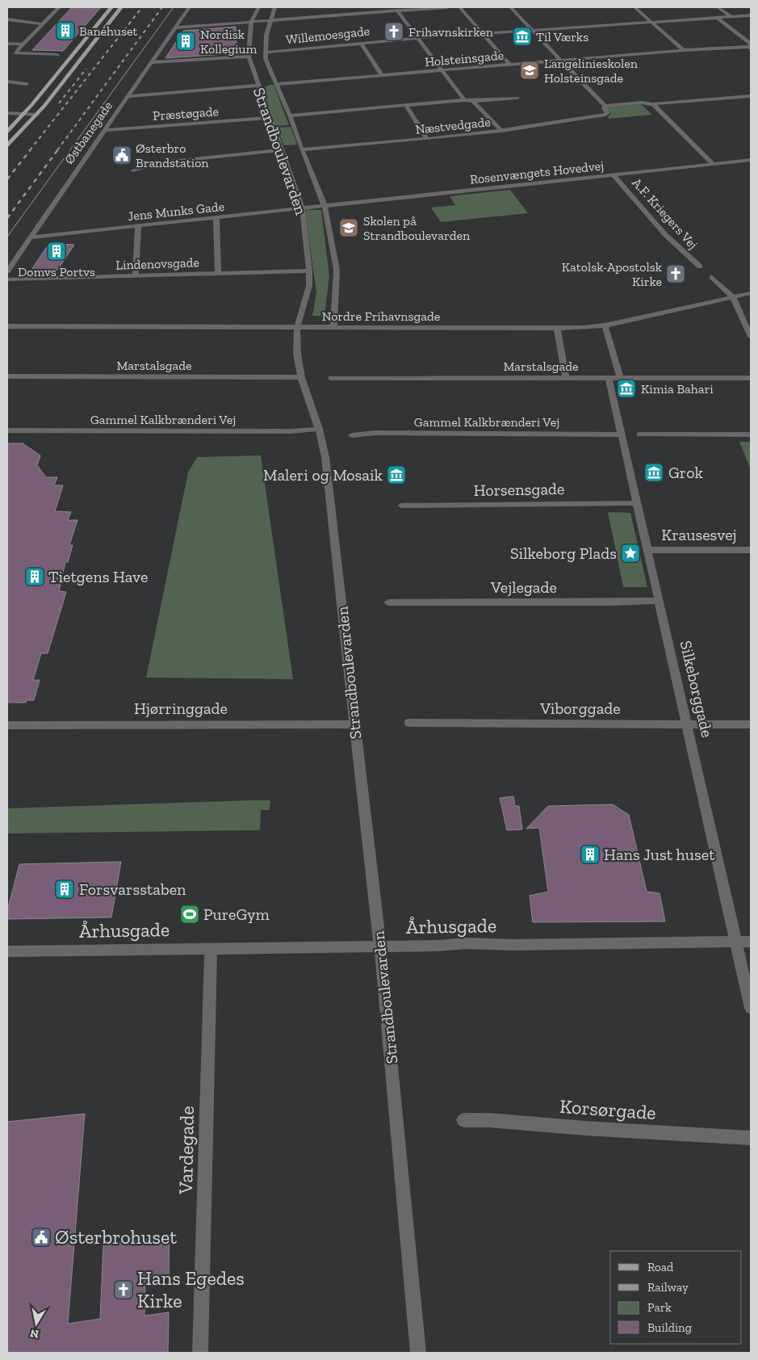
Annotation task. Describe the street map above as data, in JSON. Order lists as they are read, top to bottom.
{
  "streets": {
    "street": [
      "Willemoesgade",
      "Holsteinsgade",
      "Præstøgade",
      "Næstvedgade",
      "Østbanegade",
      "Strandboulevarden",
      "Rosenvængets Hovedvej",
      "Jens Munks Gade",
      "A.F. Kriegers Vej",
      "Lindenovsgade",
      "Nordre Frihavnsgade",
      "Marstalsgade",
      "Gammel Kalkbrænderi Vej",
      "Horsensgade",
      "Krausesvej",
      "Vejlegade",
      "Silkeborggade",
      "Hjørringgade",
      "Viborggade",
      "Århusgade",
      "Korsørgade",
      "Vardegade"
    ]
  },
  "crossings": [
    ["Willemoesgade", "Strandboulevarden"],
    ["Holsteinsgade", "Strandboulevarden"],
    ["Præstøgade", "Østbanegade"],
    ["Præstøgade", "Strandboulevarden"],
    ["Næstvedgade", "Strandboulevarden"],
    ["Østbanegade", "Jens Munks Gade"],
    ["Strandboulevarden", "Rosenvængets Hovedvej"],
    ["Strandboulevarden", "Jens Munks Gade"],
    ["Strandboulevarden", "Lindenovsgade"],
    ["Strandboulevarden", "Nordre Frihavnsgade"],
    ["Strandboulevarden", "Marstalsgade"],
    ["Strandboulevarden", "Gammel Kalkbrænderi Vej"],
    ["Strandboulevarden", "Hjørringgade"],
    ["Strandboulevarden", "Århusgade"],
    ["Rosenvængets Hovedvej", "Jens Munks Gade"],
    ["Rosenvængets Hovedvej", "A.F. Kriegers Vej"],
    ["Marstalsgade", "Silkeborggade"],
    ["Gammel Kalkbrænderi Vej", "Silkeborggade"],
    ["Horsensgade", "Silkeborggade"],
    ["Krausesvej", "Silkeborggade"],
    ["Vejlegade", "Silkeborggade"],
    ["Silkeborggade", "Viborggade"],
    ["Silkeborggade", "Århusgade"],
    ["Århusgade", "Vardegade"]
  ],
  "places": {
    "building": [
      "Banehuset",
      "Nordisk Kollegium",
      "Domvs Portvs",
      "Tietgens Have",
      "Hans Just huset",
      "Forsvarsstaben"
    ],
    "church": ["Frihavnskirken", "Katolsk-Apostolsk Kirke", "Hans Egedes Kirke"],
    "museum": [
      "Til Værks",
      "Kimia Bahari",
      "Grok",
      "Maleri og Mosaik"
    ],
    "school or university": ["Langelinieskolen Holsteinsgade", "Skolen på Strandboulevarden"],
    "public building": ["Østerbro Brandstation", "Østerbrohuset"],
    "place": ["Silkeborg Plads"],
    "sports": ["PureGym"]
  },
  "legend": [
    "Road",
    "Railway",
    "Park",
    "Building"
  ],
  "north": "bottom"
}
